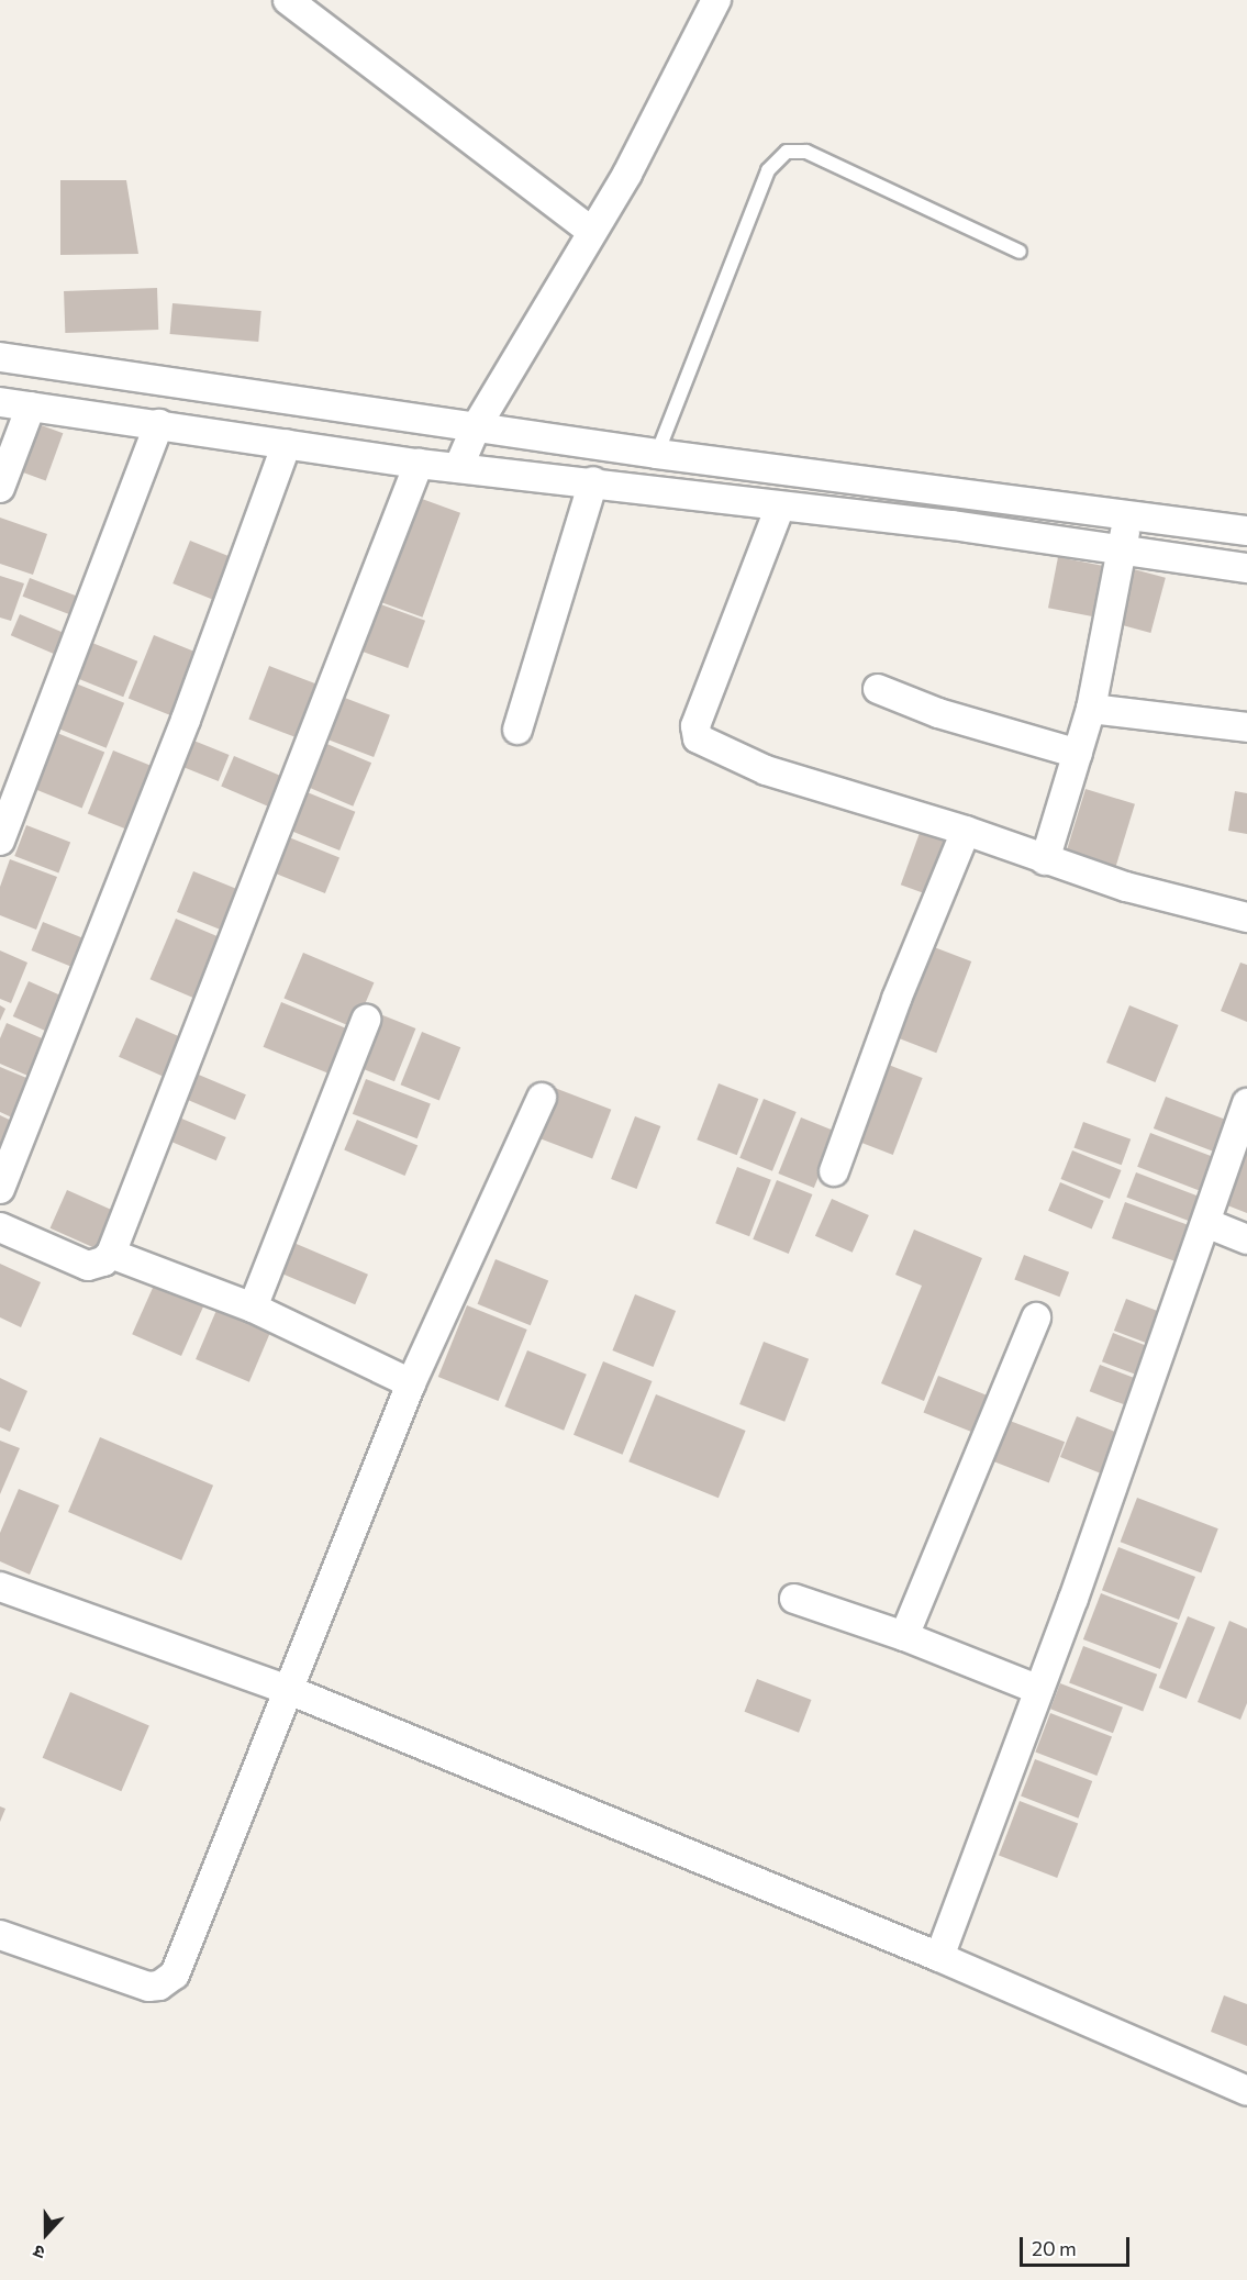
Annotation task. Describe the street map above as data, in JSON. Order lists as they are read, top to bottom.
{
  "scale_bar": "20 m",
  "north": "bottom"
}
